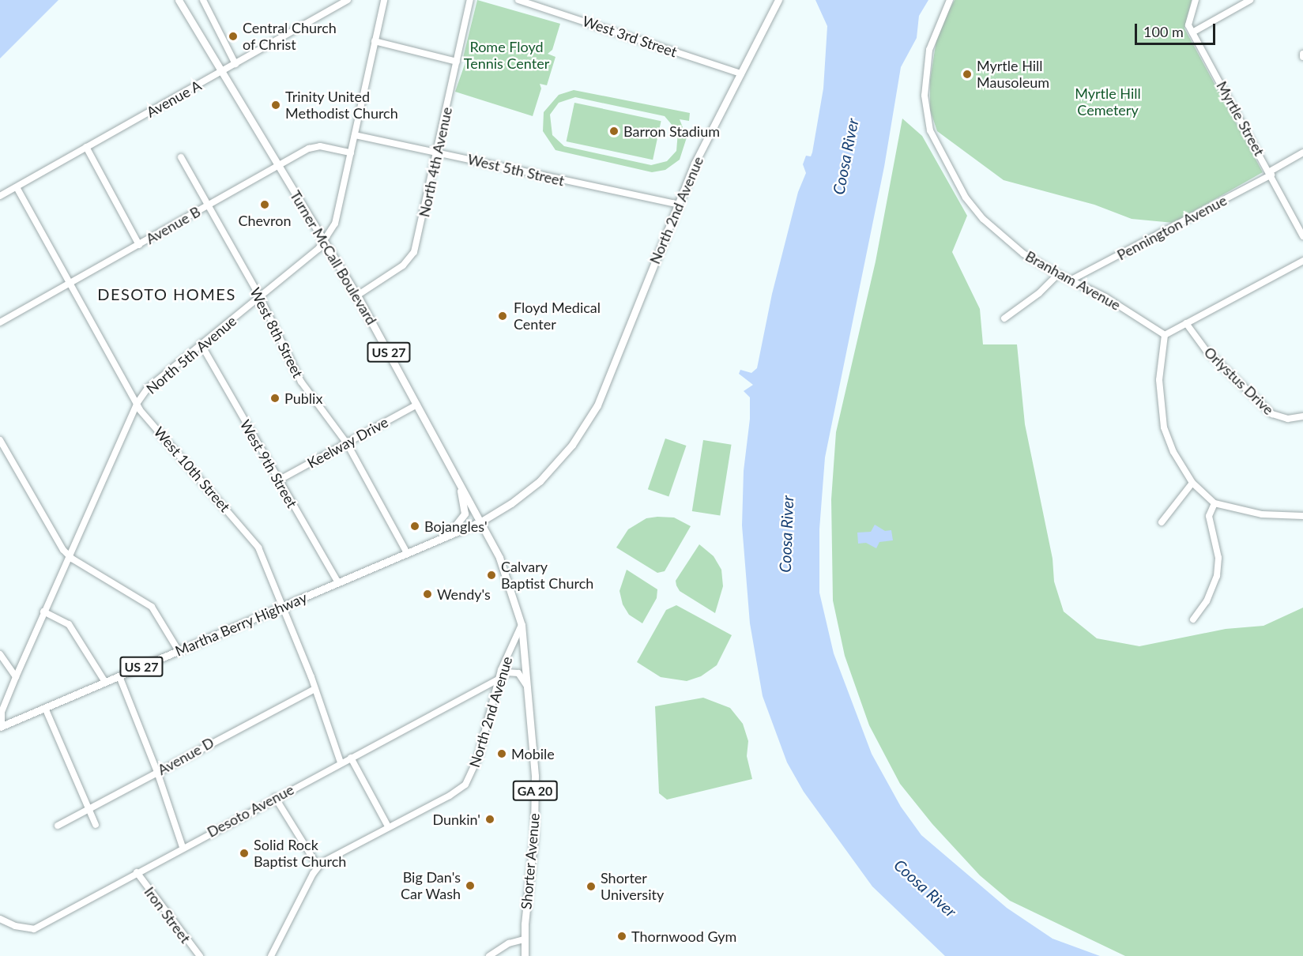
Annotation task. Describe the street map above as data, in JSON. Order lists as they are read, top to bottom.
{
  "streets": {
    "main road": [
      "North 2nd Avenue",
      "Turner McCall Boulevard",
      "US 27",
      "Martha Berry Highway",
      "GA 20",
      "Shorter Avenue"
    ],
    "street": [
      "West 3rd Street",
      "Avenue A",
      "Myrtle Street",
      "North 4th Avenue",
      "West 5th Street",
      "Avenue B",
      "Pennington Avenue",
      "Branham Avenue",
      "West 8th Street",
      "North 5th Avenue",
      "Orlystus Drive",
      "Keelway Drive",
      "West 9th Street",
      "West 10th Street",
      "Avenue D",
      "Desoto Avenue",
      "Iron Street"
    ]
  },
  "crossings": [
    ["West 3rd Street", "North 2nd Avenue"],
    ["Avenue A", "Turner McCall Boulevard"],
    ["Avenue A", "West 10th Street"],
    ["Myrtle Street", "Pennington Avenue"],
    ["North 4th Avenue", "West 5th Street"],
    ["North 4th Avenue", "Turner McCall Boulevard"],
    ["West 5th Street", "North 2nd Avenue"],
    ["West 5th Street", "North 5th Avenue"],
    ["North 2nd Avenue", "Turner McCall Boulevard"],
    ["North 2nd Avenue", "Martha Berry Highway"],
    ["North 2nd Avenue", "Desoto Avenue"],
    ["North 2nd Avenue", "Shorter Avenue"],
    ["Avenue B", "Turner McCall Boulevard"],
    ["Avenue B", "West 8th Street"],
    ["Avenue B", "North 5th Avenue"],
    ["Avenue B", "West 10th Street"],
    ["Pennington Avenue", "Branham Avenue"],
    ["Turner McCall Boulevard", "US 27"],
    ["Turner McCall Boulevard", "North 5th Avenue"],
    ["Turner McCall Boulevard", "Keelway Drive"],
    ["Turner McCall Boulevard", "Martha Berry Highway"],
    ["Turner McCall Boulevard", "Shorter Avenue"],
    ["West 8th Street", "North 5th Avenue"],
    ["West 8th Street", "Keelway Drive"],
    ["West 8th Street", "Martha Berry Highway"],
    ["US 27", "Martha Berry Highway"],
    ["North 5th Avenue", "West 9th Street"],
    ["North 5th Avenue", "West 10th Street"],
    ["North 5th Avenue", "Martha Berry Highway"],
    ["Keelway Drive", "West 9th Street"],
    ["West 9th Street", "Martha Berry Highway"],
    ["West 10th Street", "Martha Berry Highway"],
    ["West 10th Street", "Avenue D"],
    ["West 10th Street", "Desoto Avenue"],
    ["Desoto Avenue", "Shorter Avenue"],
    ["Desoto Avenue", "Iron Street"]
  ],
  "districts": ["DESOTO HOMES"],
  "water": ["Coosa River"],
  "parks": ["Rome Floyd Tennis Center", "Myrtle Hill Cemetery"],
  "places": [
    "Central Church of Christ",
    "Myrtle Hill Mausoleum",
    "Trinity United Methodist Church",
    "Barron Stadium",
    "Chevron",
    "Floyd Medical Center",
    "Publix",
    "Bojangles'",
    "Calvary Baptist Church",
    "Wendy's",
    "Mobile",
    "Dunkin'",
    "Solid Rock Baptist Church",
    "Big Dan's Car Wash",
    "Shorter University",
    "Thornwood Gym"
  ],
  "scale_bar": "100 m"
}
